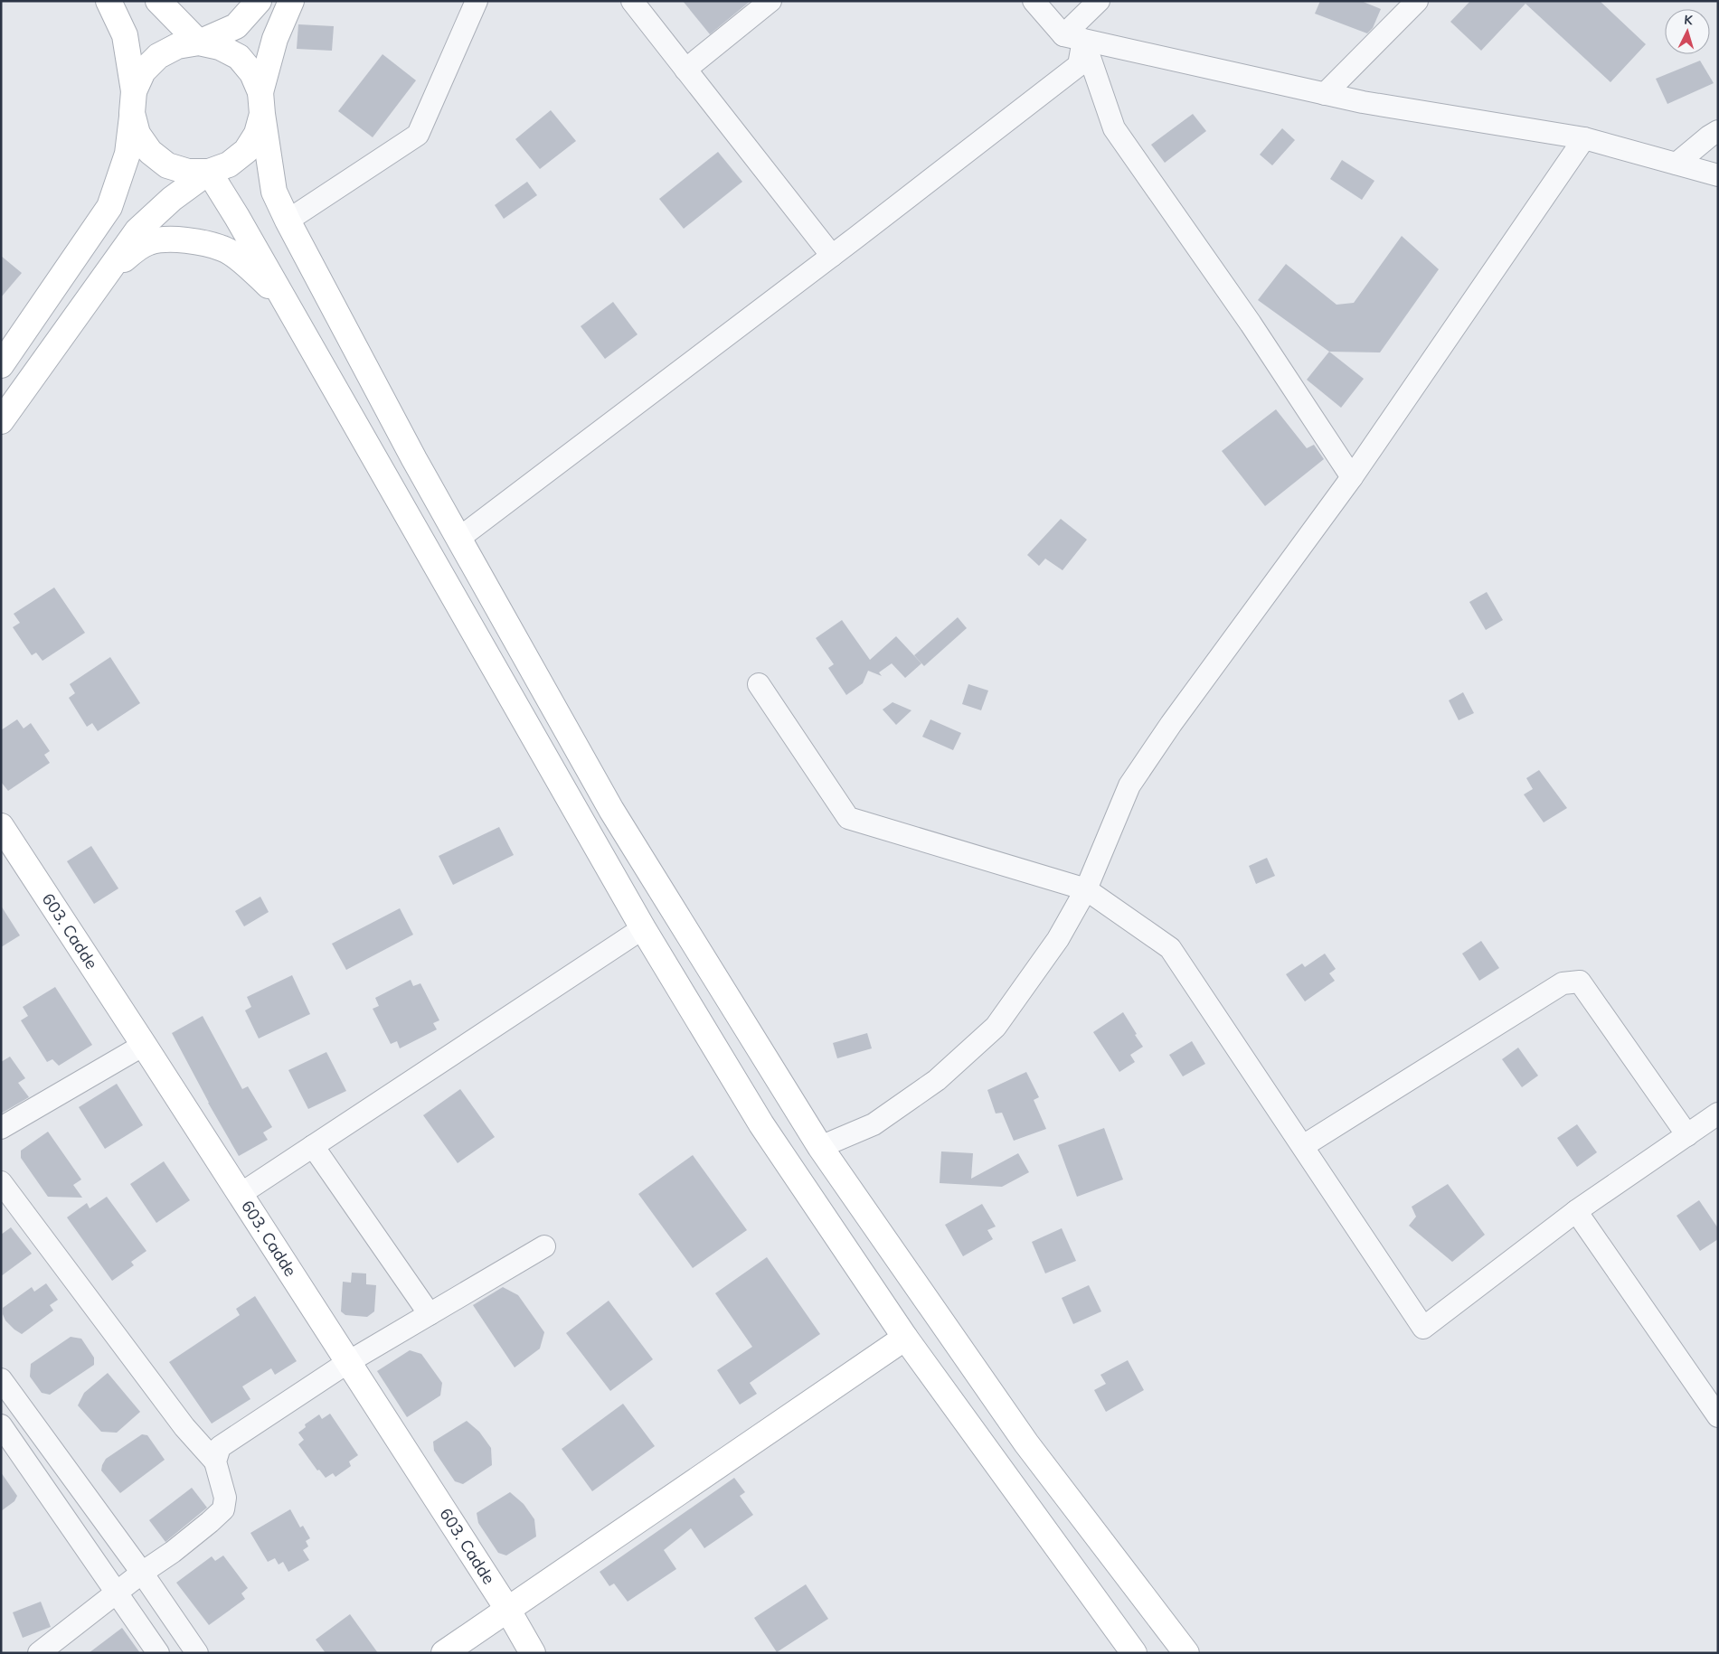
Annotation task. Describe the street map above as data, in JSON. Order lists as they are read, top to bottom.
{
  "streets": {
    "main road": ["603. Cadde"]
  },
  "north": "top"
}
